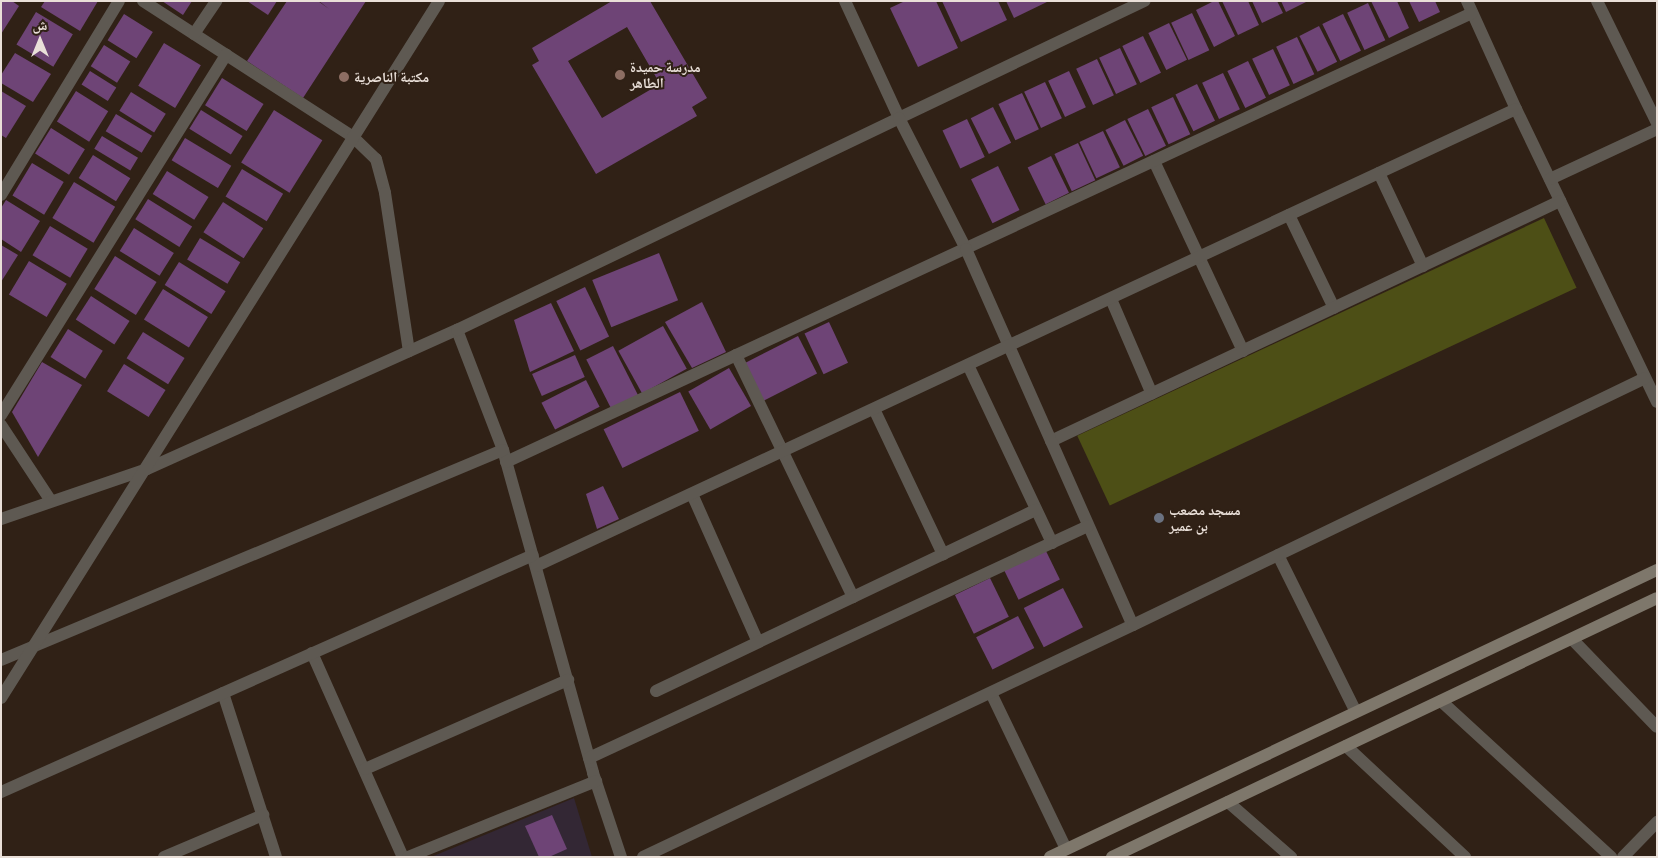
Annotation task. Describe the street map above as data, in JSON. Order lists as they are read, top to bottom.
{
  "places": ["مدرسة حميدة الطاهر", "مكتبة الناصرية", "مسجد مصعب بن عمير"],
  "north": "top"
}
